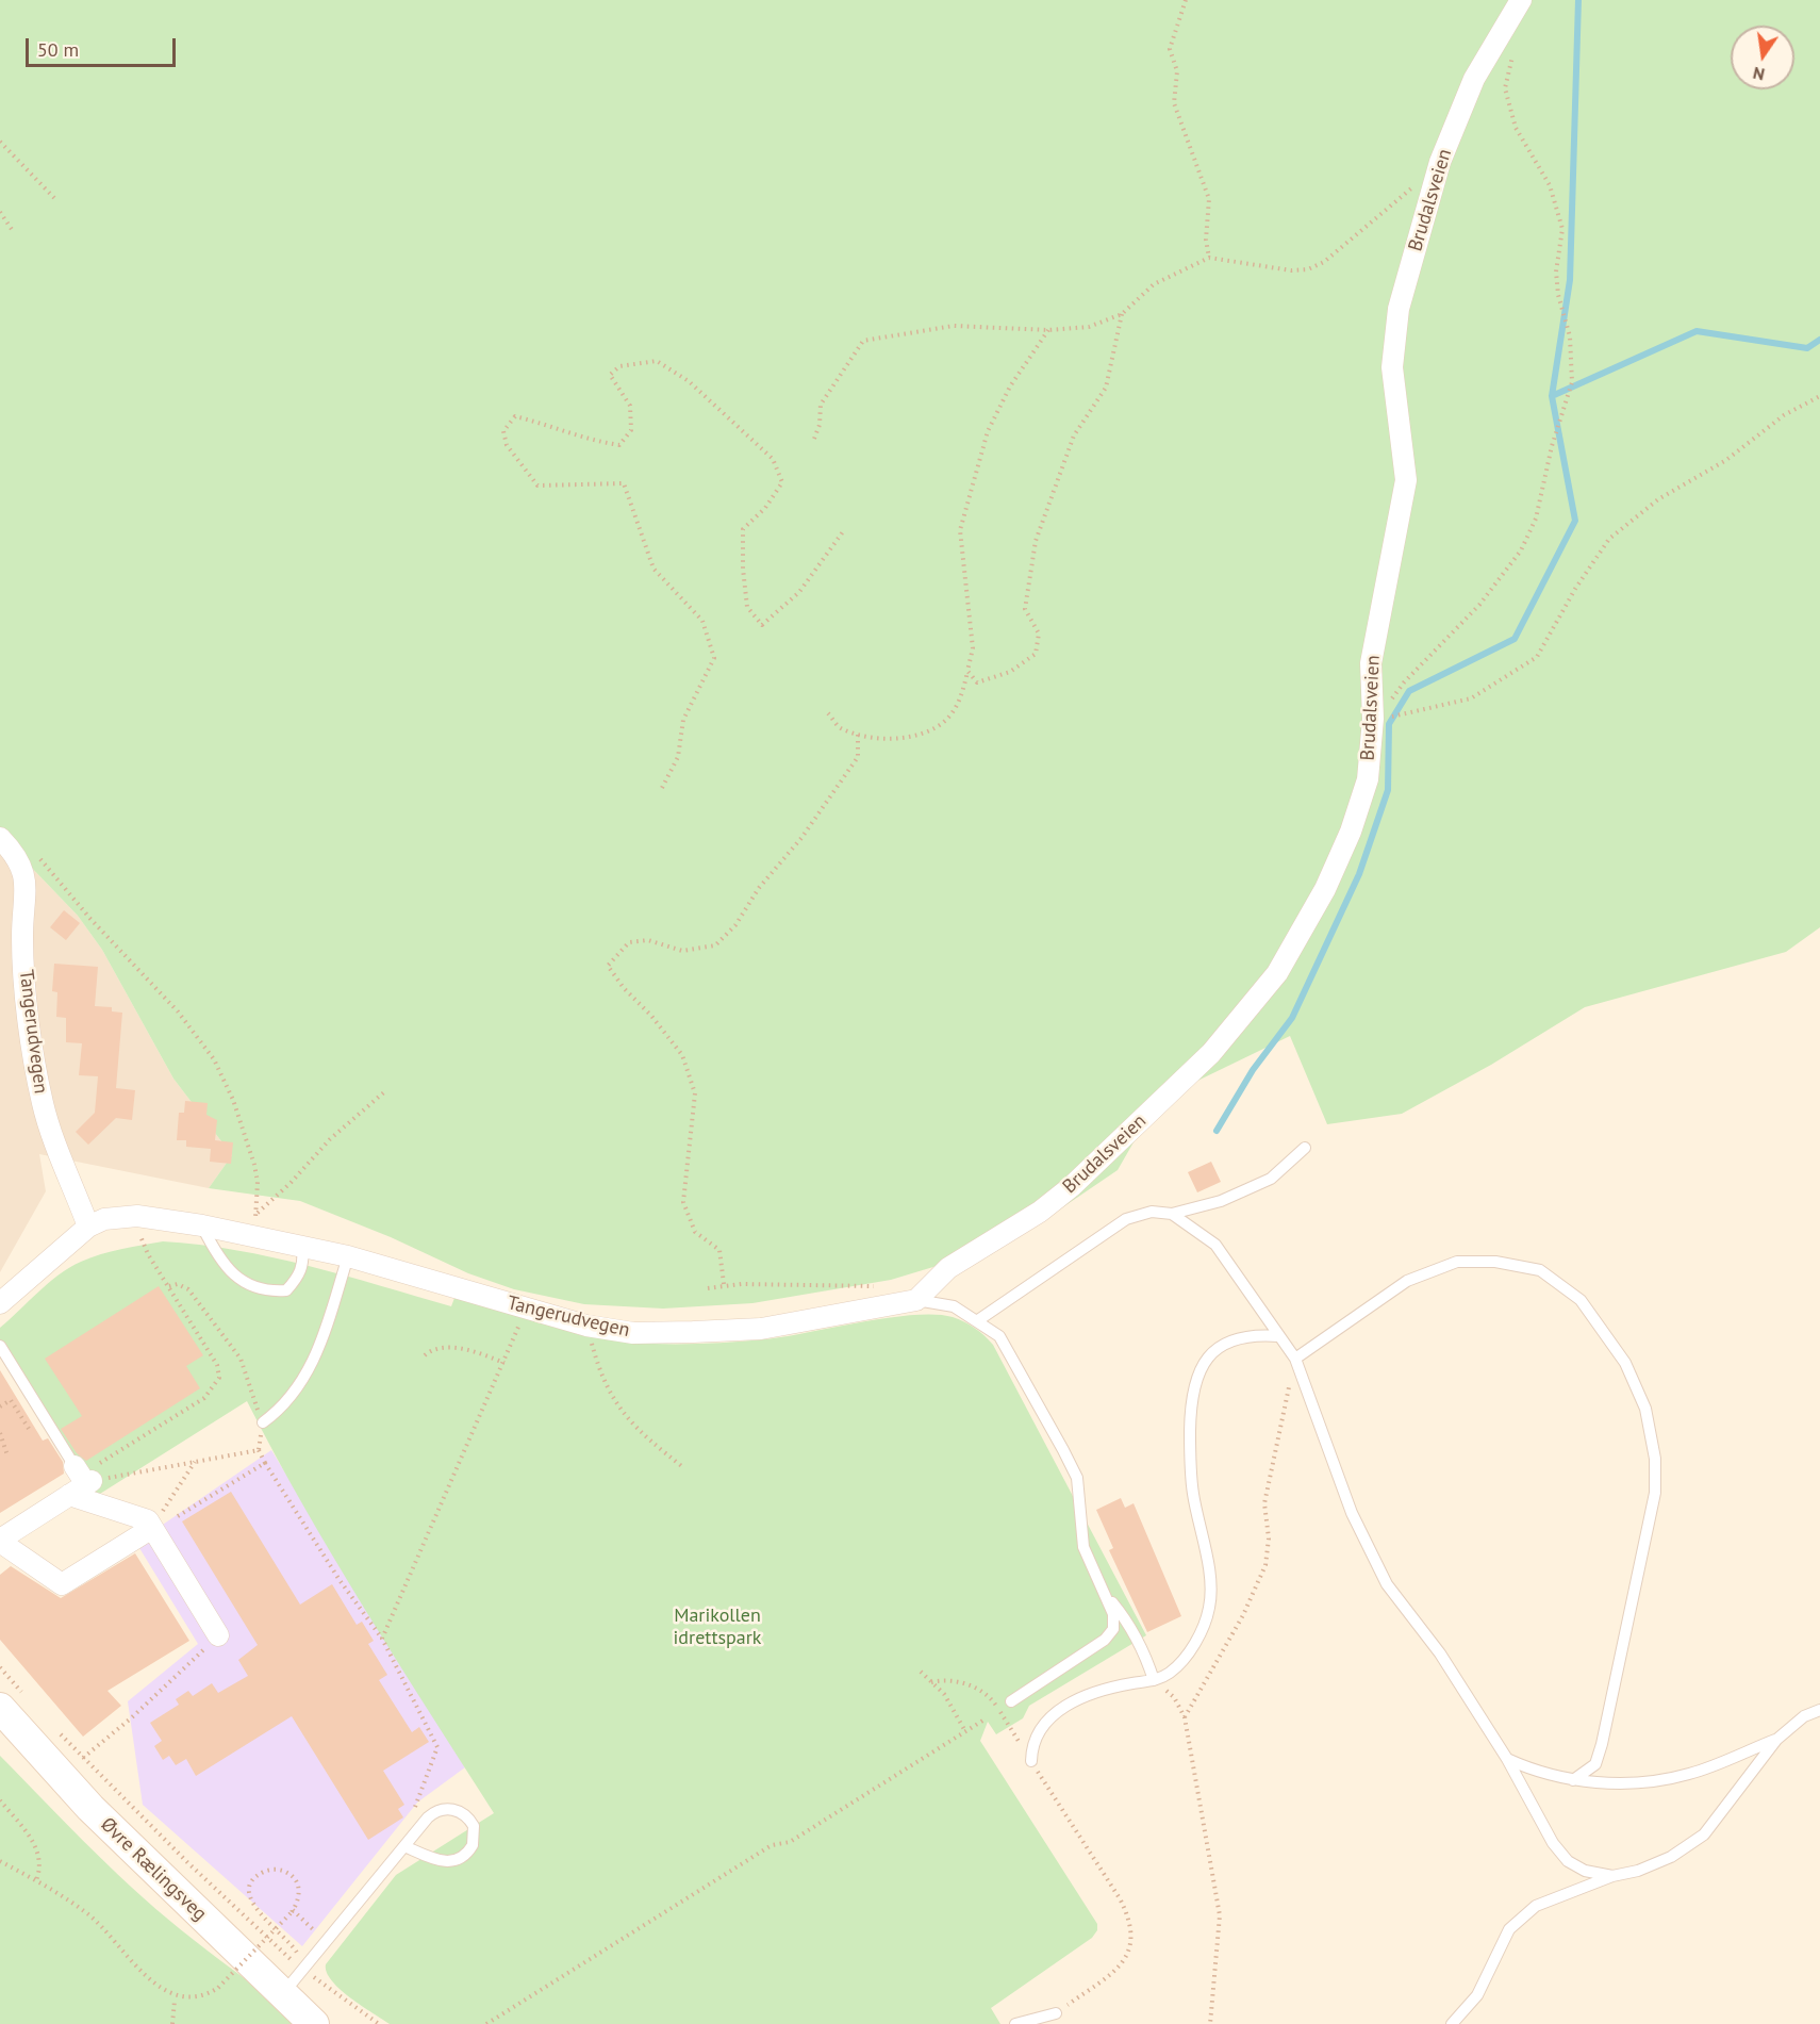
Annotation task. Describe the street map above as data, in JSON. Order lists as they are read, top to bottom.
{
  "streets": {
    "main road": ["Øvre Rælingsveg"],
    "street": ["Brudalsveien", "Tangerudvegen"]
  },
  "crossings": [
    ["Brudalsveien", "Tangerudvegen"]
  ],
  "parks": ["Marikollen idrettspark"],
  "scale_bar": "50 m",
  "north": "bottom"
}
